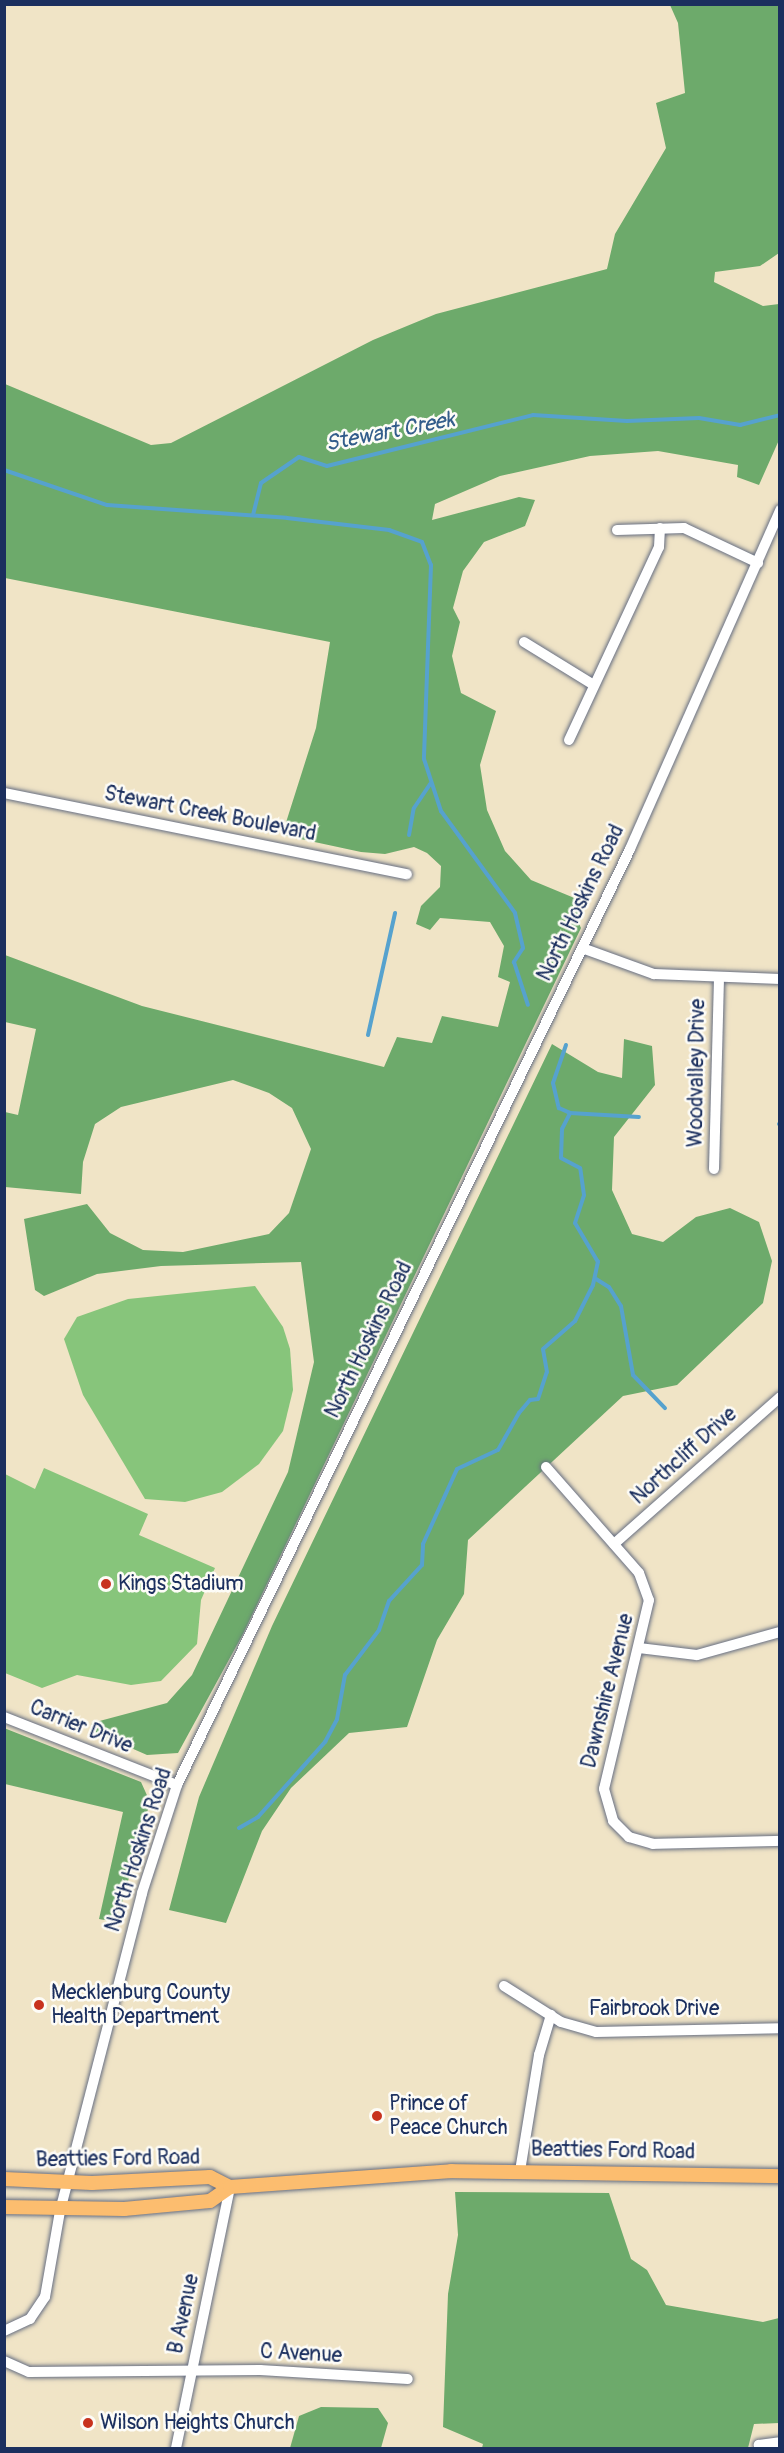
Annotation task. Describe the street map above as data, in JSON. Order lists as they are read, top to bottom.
{
  "streets": {
    "main road": ["Beatties Ford Road"],
    "street": [
      "Stewart Creek Boulevard",
      "North Hoskins Road",
      "Woodvalley Drive",
      "Northcliff Drive",
      "Dawnshire Avenue",
      "Carrier Drive",
      "Fairbrook Drive",
      "B Avenue",
      "C Avenue"
    ]
  },
  "crossings": [
    ["North Hoskins Road", "Carrier Drive"],
    ["North Hoskins Road", "Beatties Ford Road"],
    ["Northcliff Drive", "Dawnshire Avenue"],
    ["Beatties Ford Road", "B Avenue"],
    ["B Avenue", "C Avenue"]
  ],
  "water": ["Stewart Creek"],
  "places": [
    "Kings Stadium",
    "Mecklenburg County Health Department",
    "Prince of Peace Church",
    "Wilson Heights Church"
  ]
}
